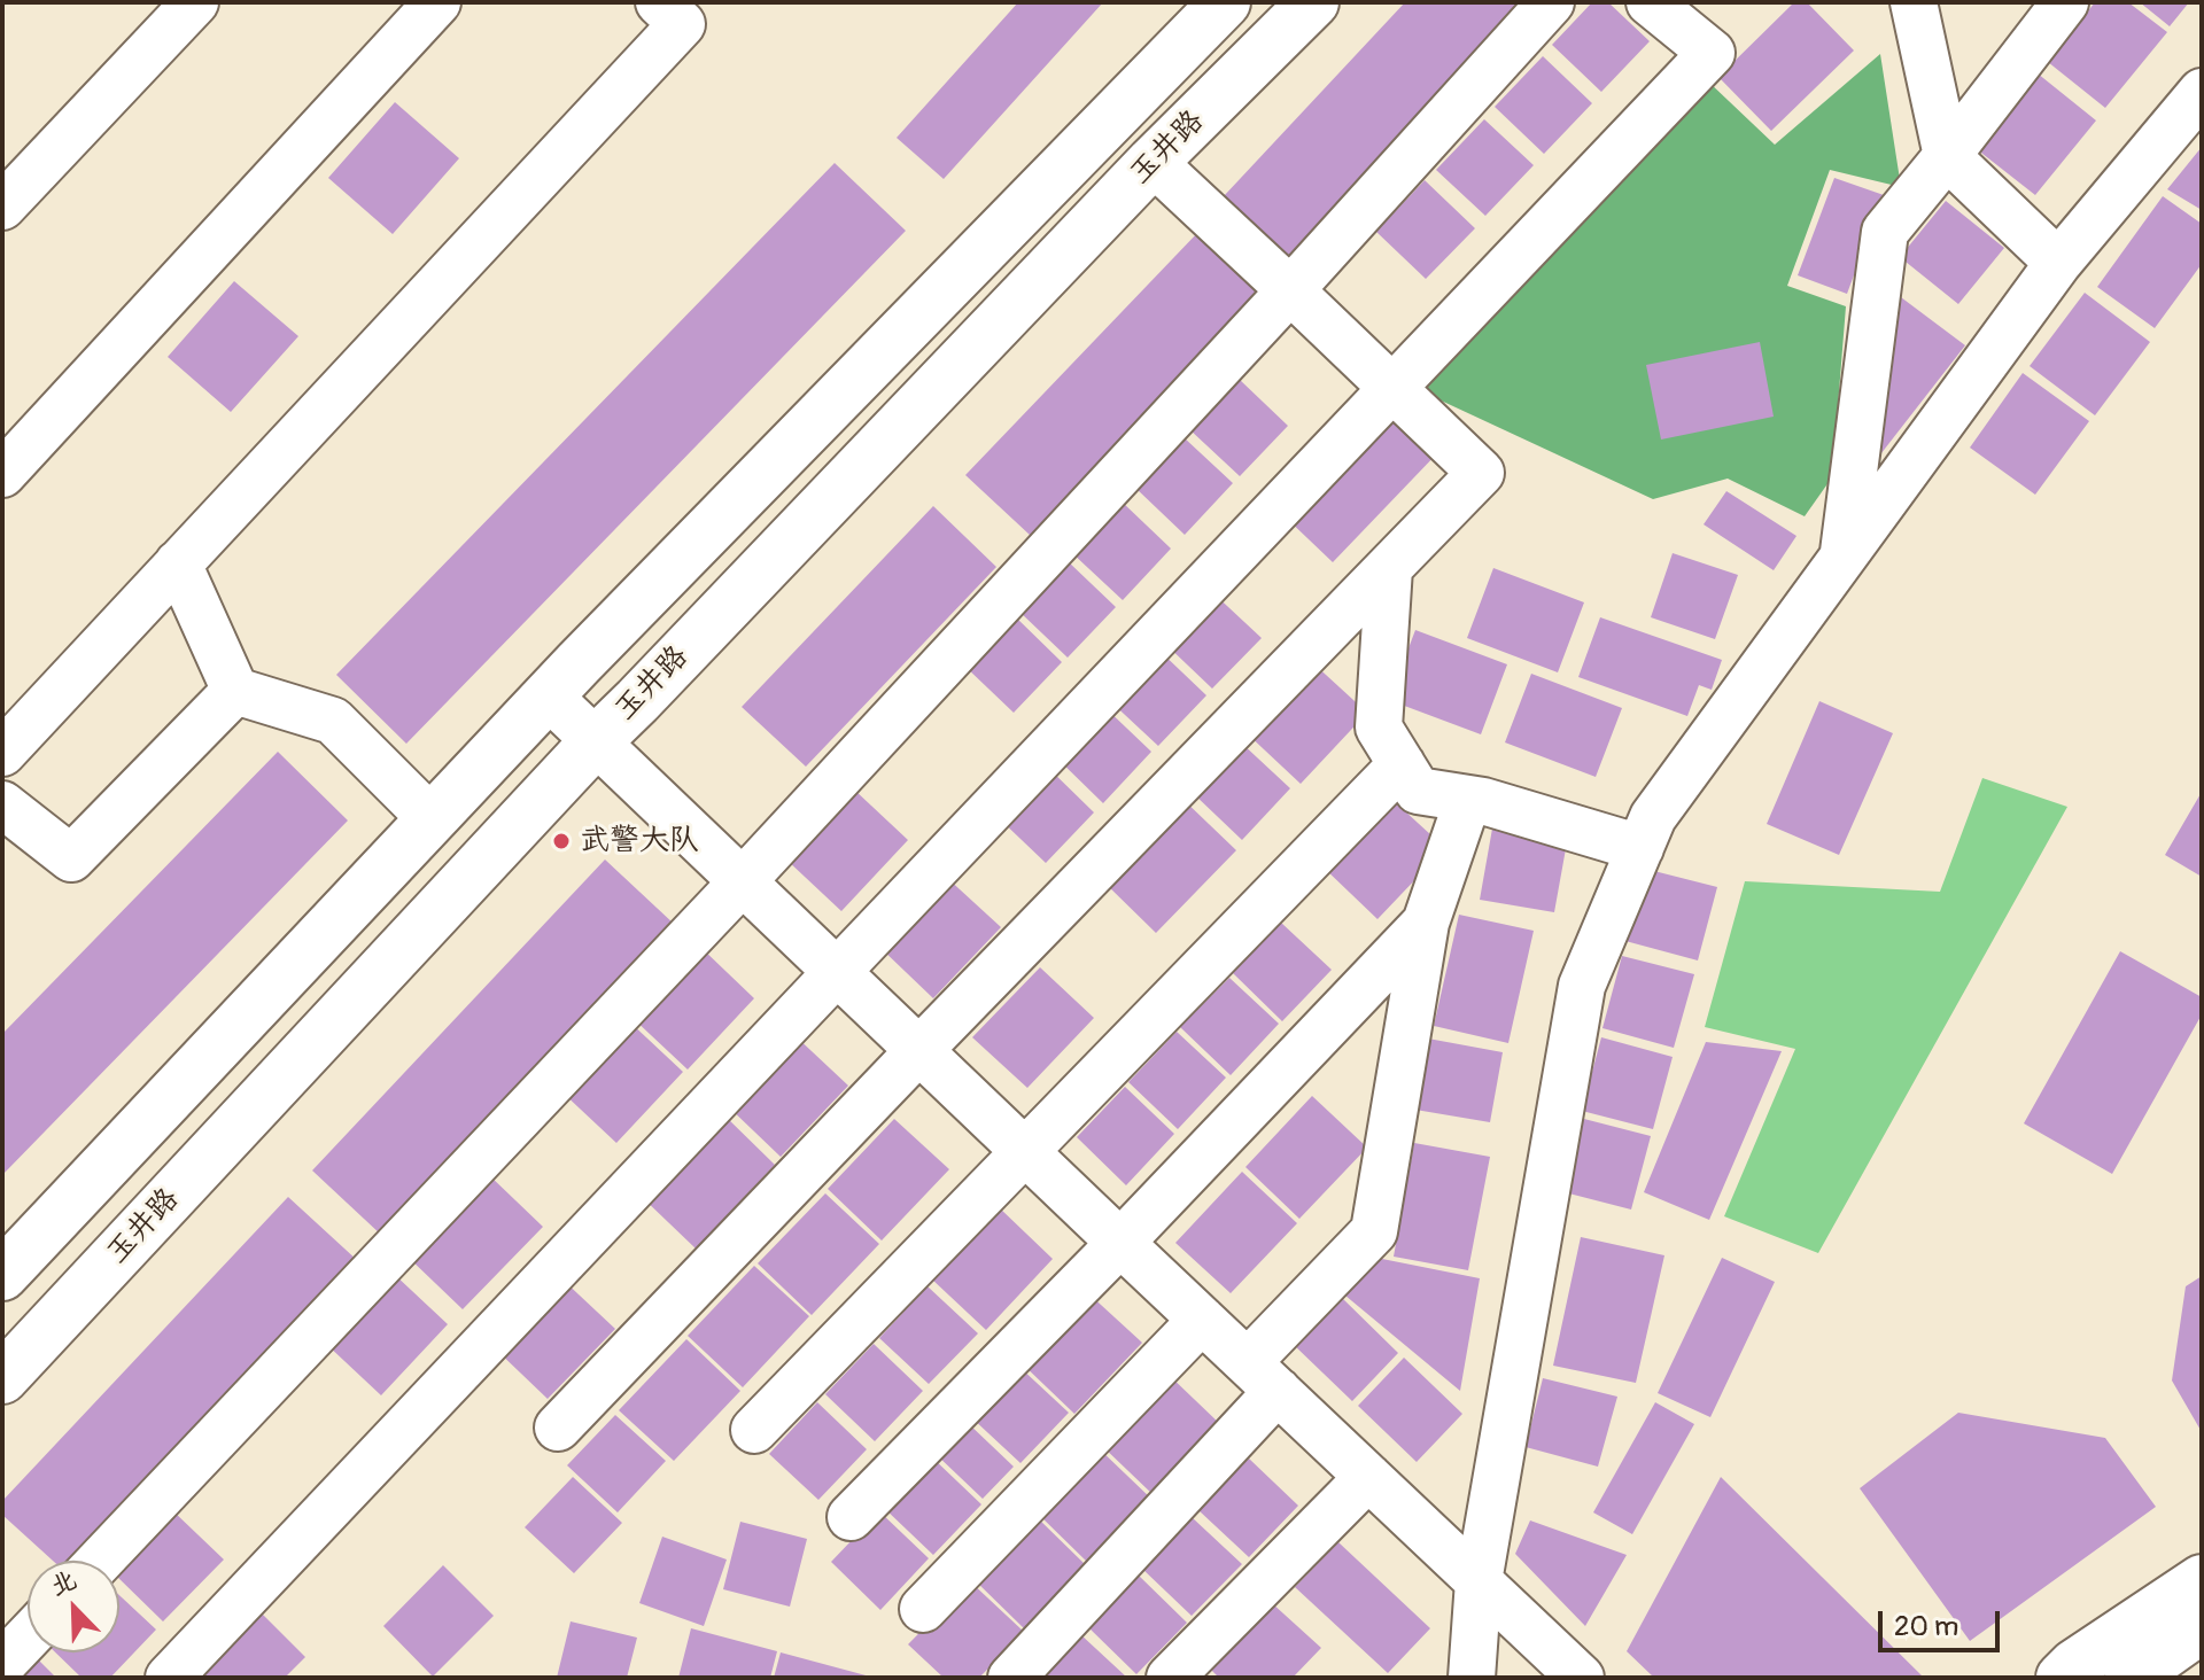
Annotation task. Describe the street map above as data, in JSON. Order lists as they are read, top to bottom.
{
  "streets": {
    "street": ["玉井路"]
  },
  "places": ["武警大队"],
  "scale_bar": "20 m",
  "north": "top left"
}
